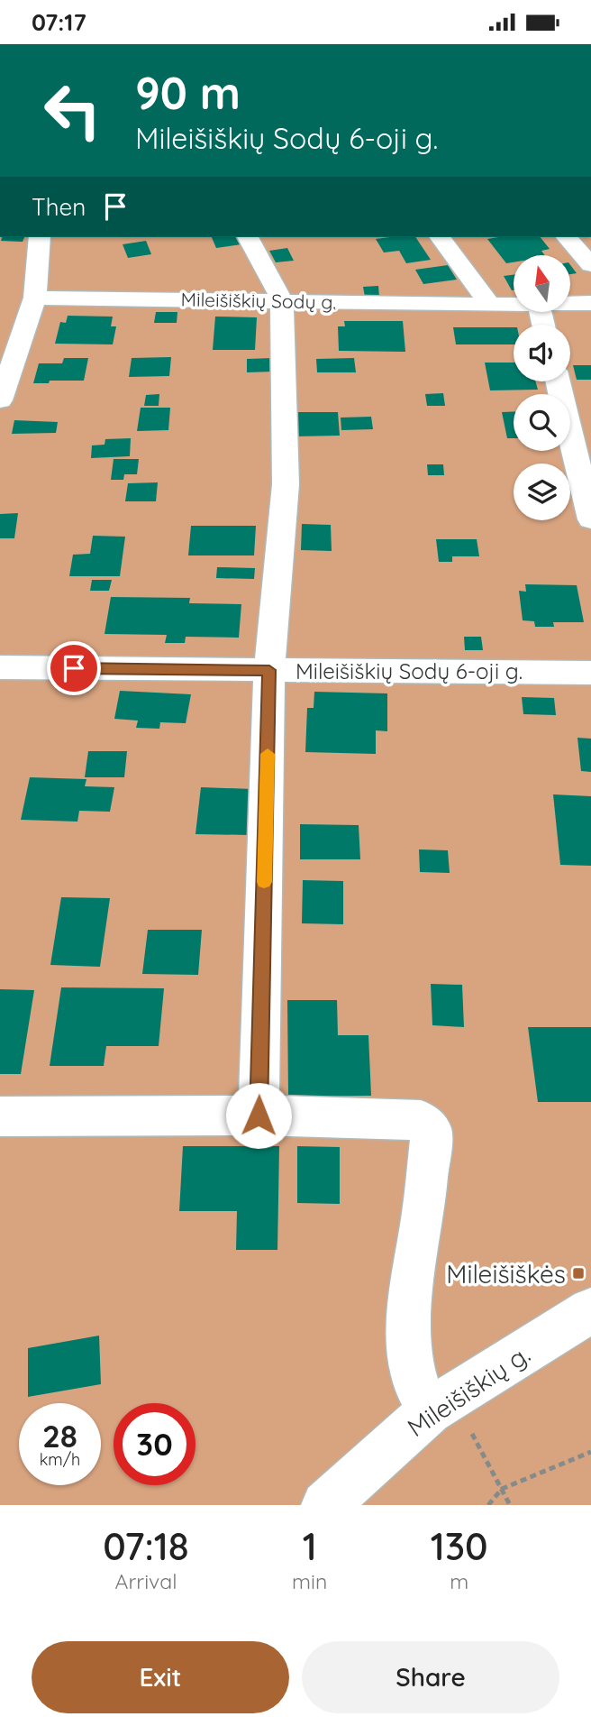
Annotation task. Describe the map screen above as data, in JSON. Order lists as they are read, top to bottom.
{
  "streets": {
    "street": ["Mileišiškių Sodų g.", "Mileišiškių Sodų 6-oji g.", "Mileišiškių g."]
  },
  "places": {
    "transit": ["Mileišiškės"]
  },
  "north": "top",
  "page": {
    "status": "07:17",
    "turn": ["90 m", "Mileišiškių Sodų 6-oji g."],
    "then": "Then",
    "speed": "28 km/h",
    "limit": "30",
    "eta": [
      "07:18",
      "Arrival",
      "1",
      "min",
      "130",
      "m"
    ],
    "buttons": ["Exit", "Share"]
  }
}
